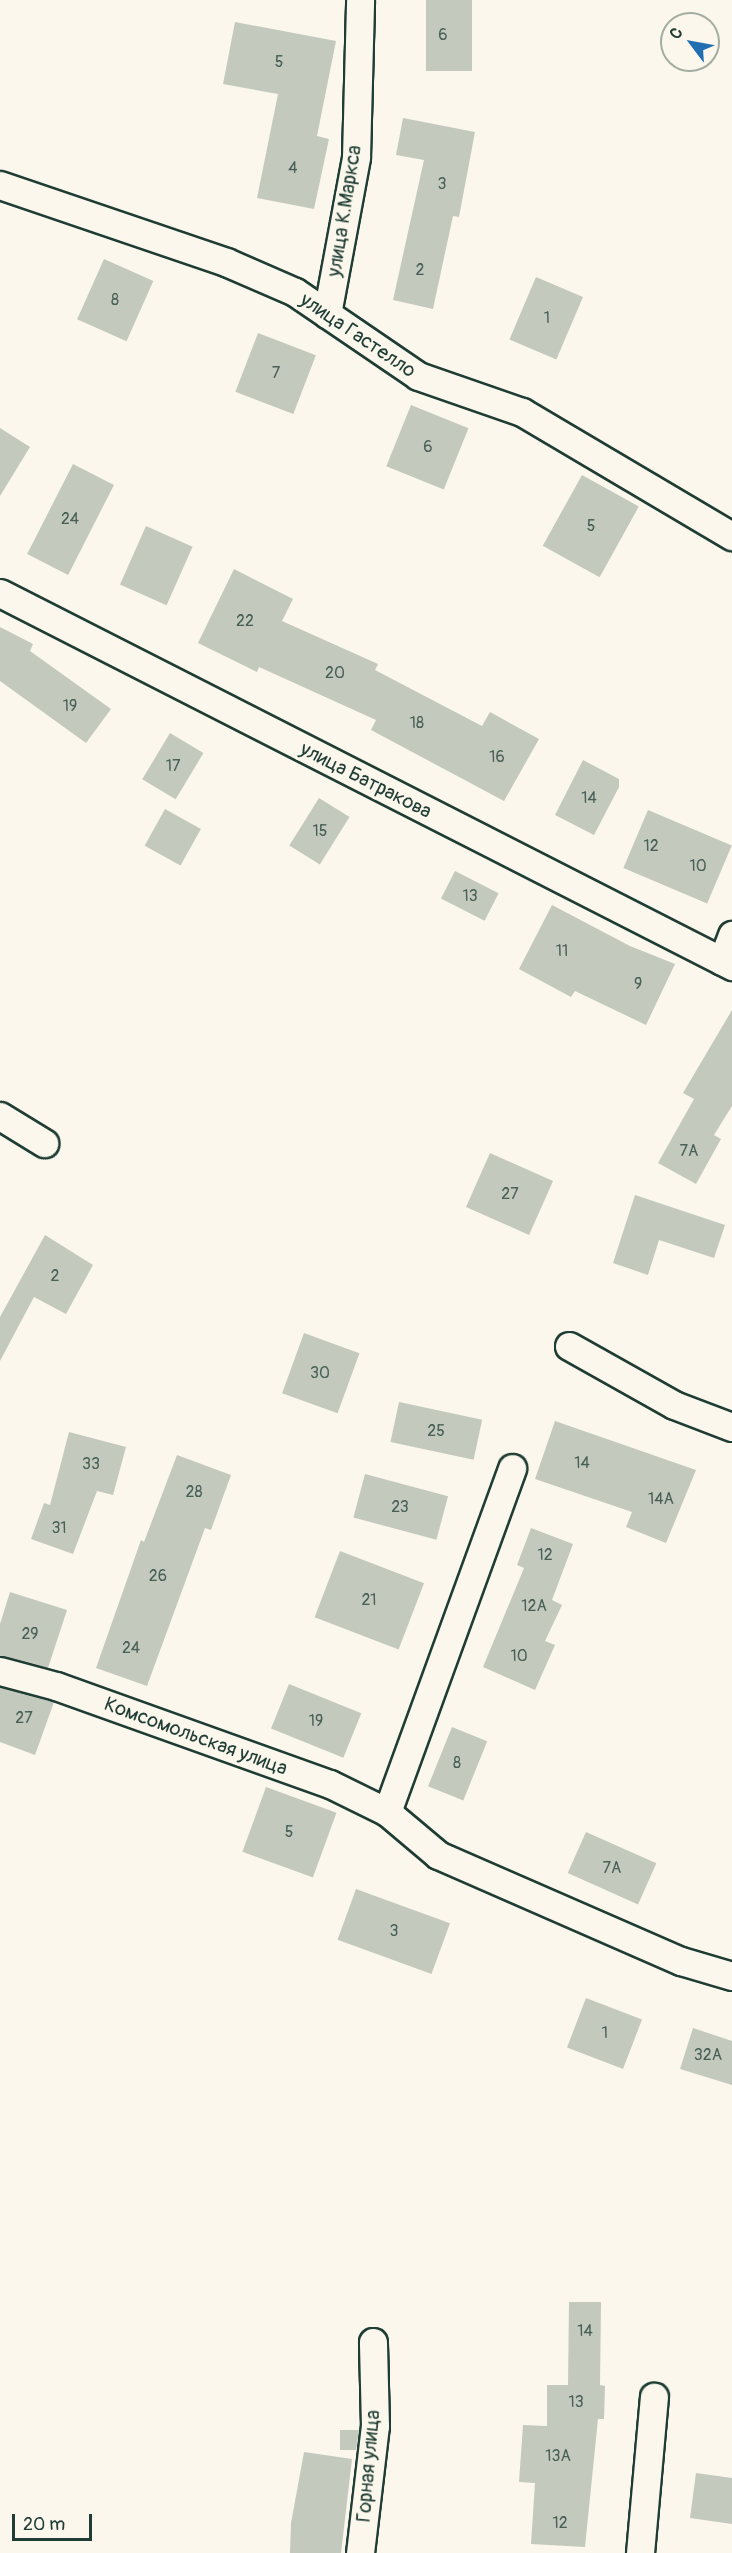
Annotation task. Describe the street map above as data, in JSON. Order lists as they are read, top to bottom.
{
  "streets": {
    "street": [
      "улица К.Маркса",
      "улица Гастелло",
      "улица Батракова",
      "Комсомольская улица",
      "Горная улица"
    ]
  },
  "crossings": [
    ["улица К.Маркса", "улица Гастелло"]
  ],
  "house_numbers": [
    "6",
    "5",
    "4",
    "3",
    "2",
    "8",
    "1",
    "7",
    "6",
    "24",
    "5",
    "22",
    "20",
    "19",
    "18",
    "16",
    "17",
    "14",
    "15",
    "12",
    "10",
    "13",
    "11",
    "9",
    "7А",
    "27",
    "2",
    "30",
    "25",
    "14",
    "33",
    "28",
    "14А",
    "23",
    "31",
    "12",
    "26",
    "21",
    "12А",
    "29",
    "24",
    "10",
    "27",
    "19",
    "8",
    "5",
    "7А",
    "3",
    "1",
    "32А",
    "14",
    "13",
    "13А",
    "12"
  ],
  "scale_bar": "20 m",
  "north": "top left"
}
